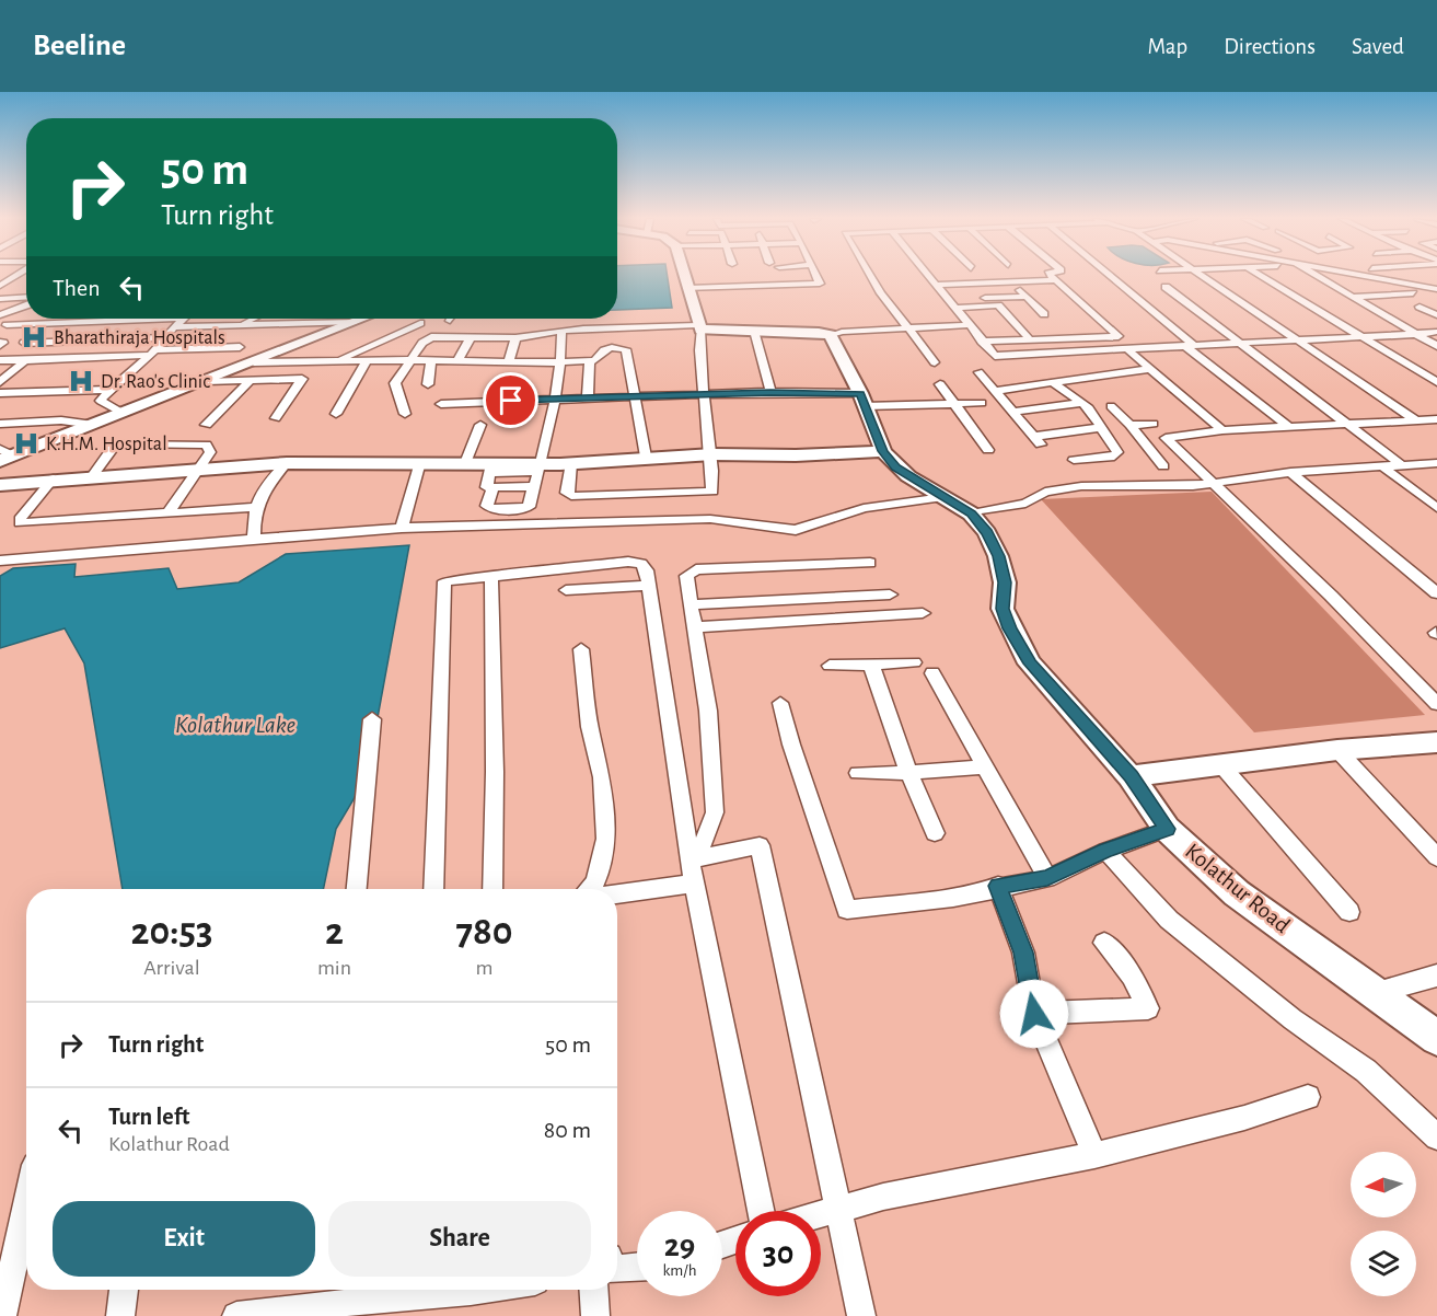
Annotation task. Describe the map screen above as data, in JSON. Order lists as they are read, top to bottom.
{
  "streets": {
    "main road": ["Kolathur Road"]
  },
  "water": ["Kolathur Lake"],
  "places": {
    "hospital": ["Bharathiraja Hospitals", "Dr. Rao's Clinic", "K.H.M. Hospital"]
  },
  "north": "left",
  "page": {
    "header": "Beeline",
    "nav": ["Map", "Directions", "Saved"],
    "turn": ["50 m", "Turn right"],
    "then": "Then",
    "eta": [
      "20:53",
      "Arrival",
      "2",
      "min",
      "780",
      "m"
    ],
    "list": [
      {
        "name": "Turn right",
        "value": "50 m"
      },
      {
        "name": "Turn left",
        "note": "Kolathur Road",
        "value": "80 m"
      }
    ],
    "buttons": ["Exit", "Share"],
    "speed": "29 km/h",
    "limit": "30"
  }
}
